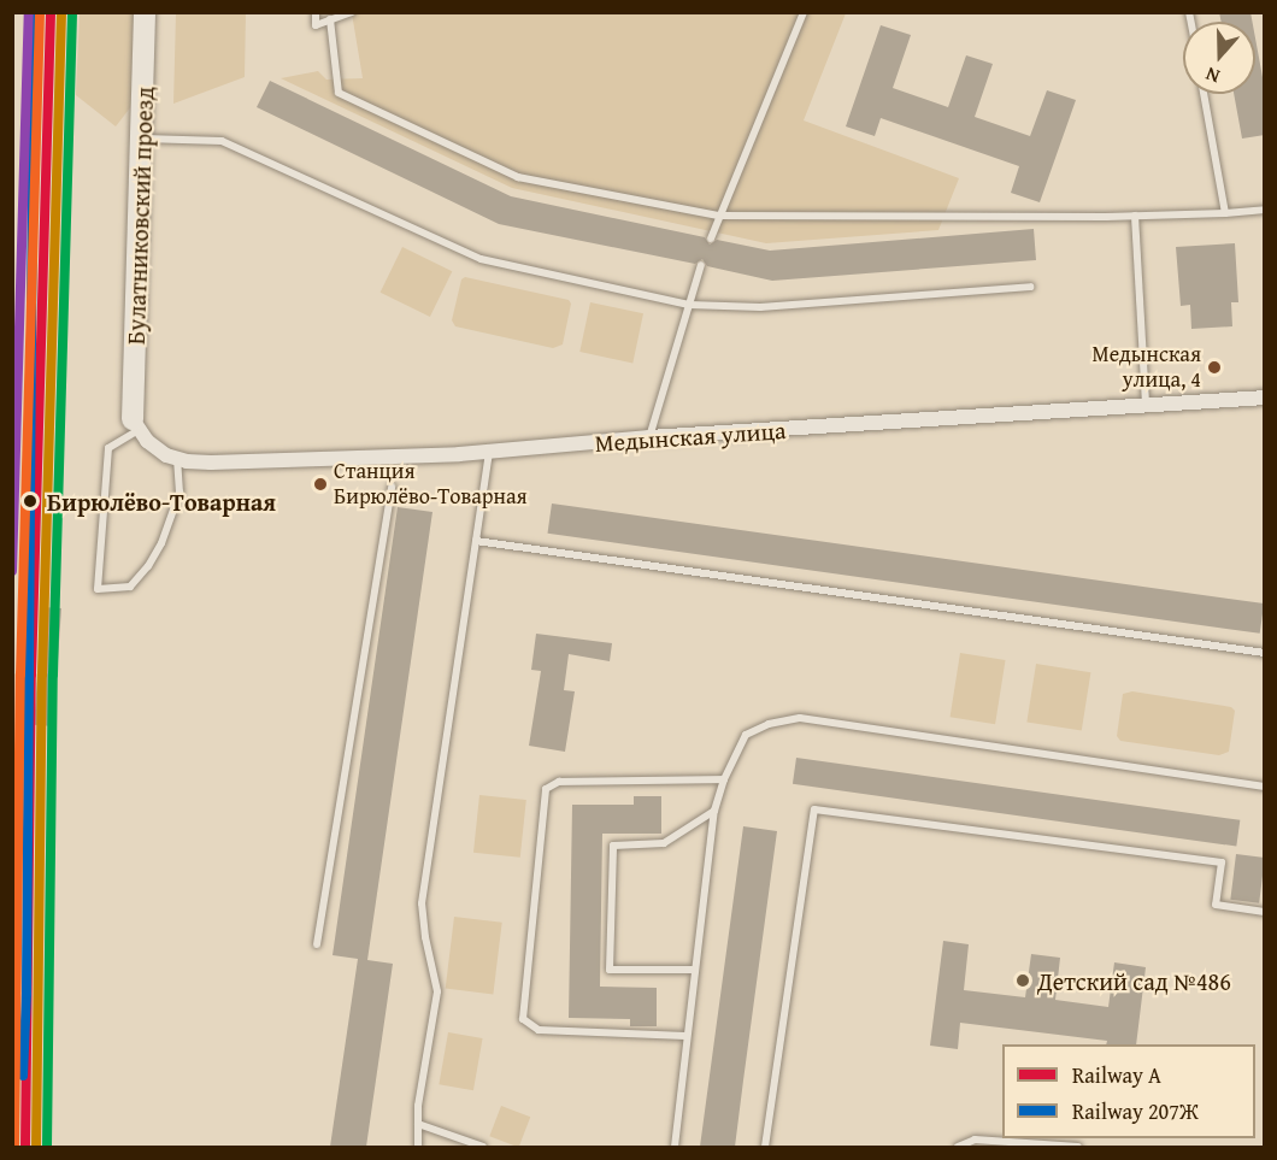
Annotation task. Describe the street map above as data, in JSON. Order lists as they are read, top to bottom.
{
  "streets": {
    "street": ["Булатниковский проезд", "Медынская улица"]
  },
  "crossings": [
    ["Булатниковский проезд", "Медынская улица"]
  ],
  "places": [
    "Медынская улица, 4",
    "Станция Бирюлёво-Товарная",
    "Бирюлёво-Товарная",
    "Детский сад №486"
  ],
  "lines": ["rail line A", "rail line 207Ж"],
  "legend": ["Railway A", "Railway 207Ж"],
  "north": "bottom"
}
